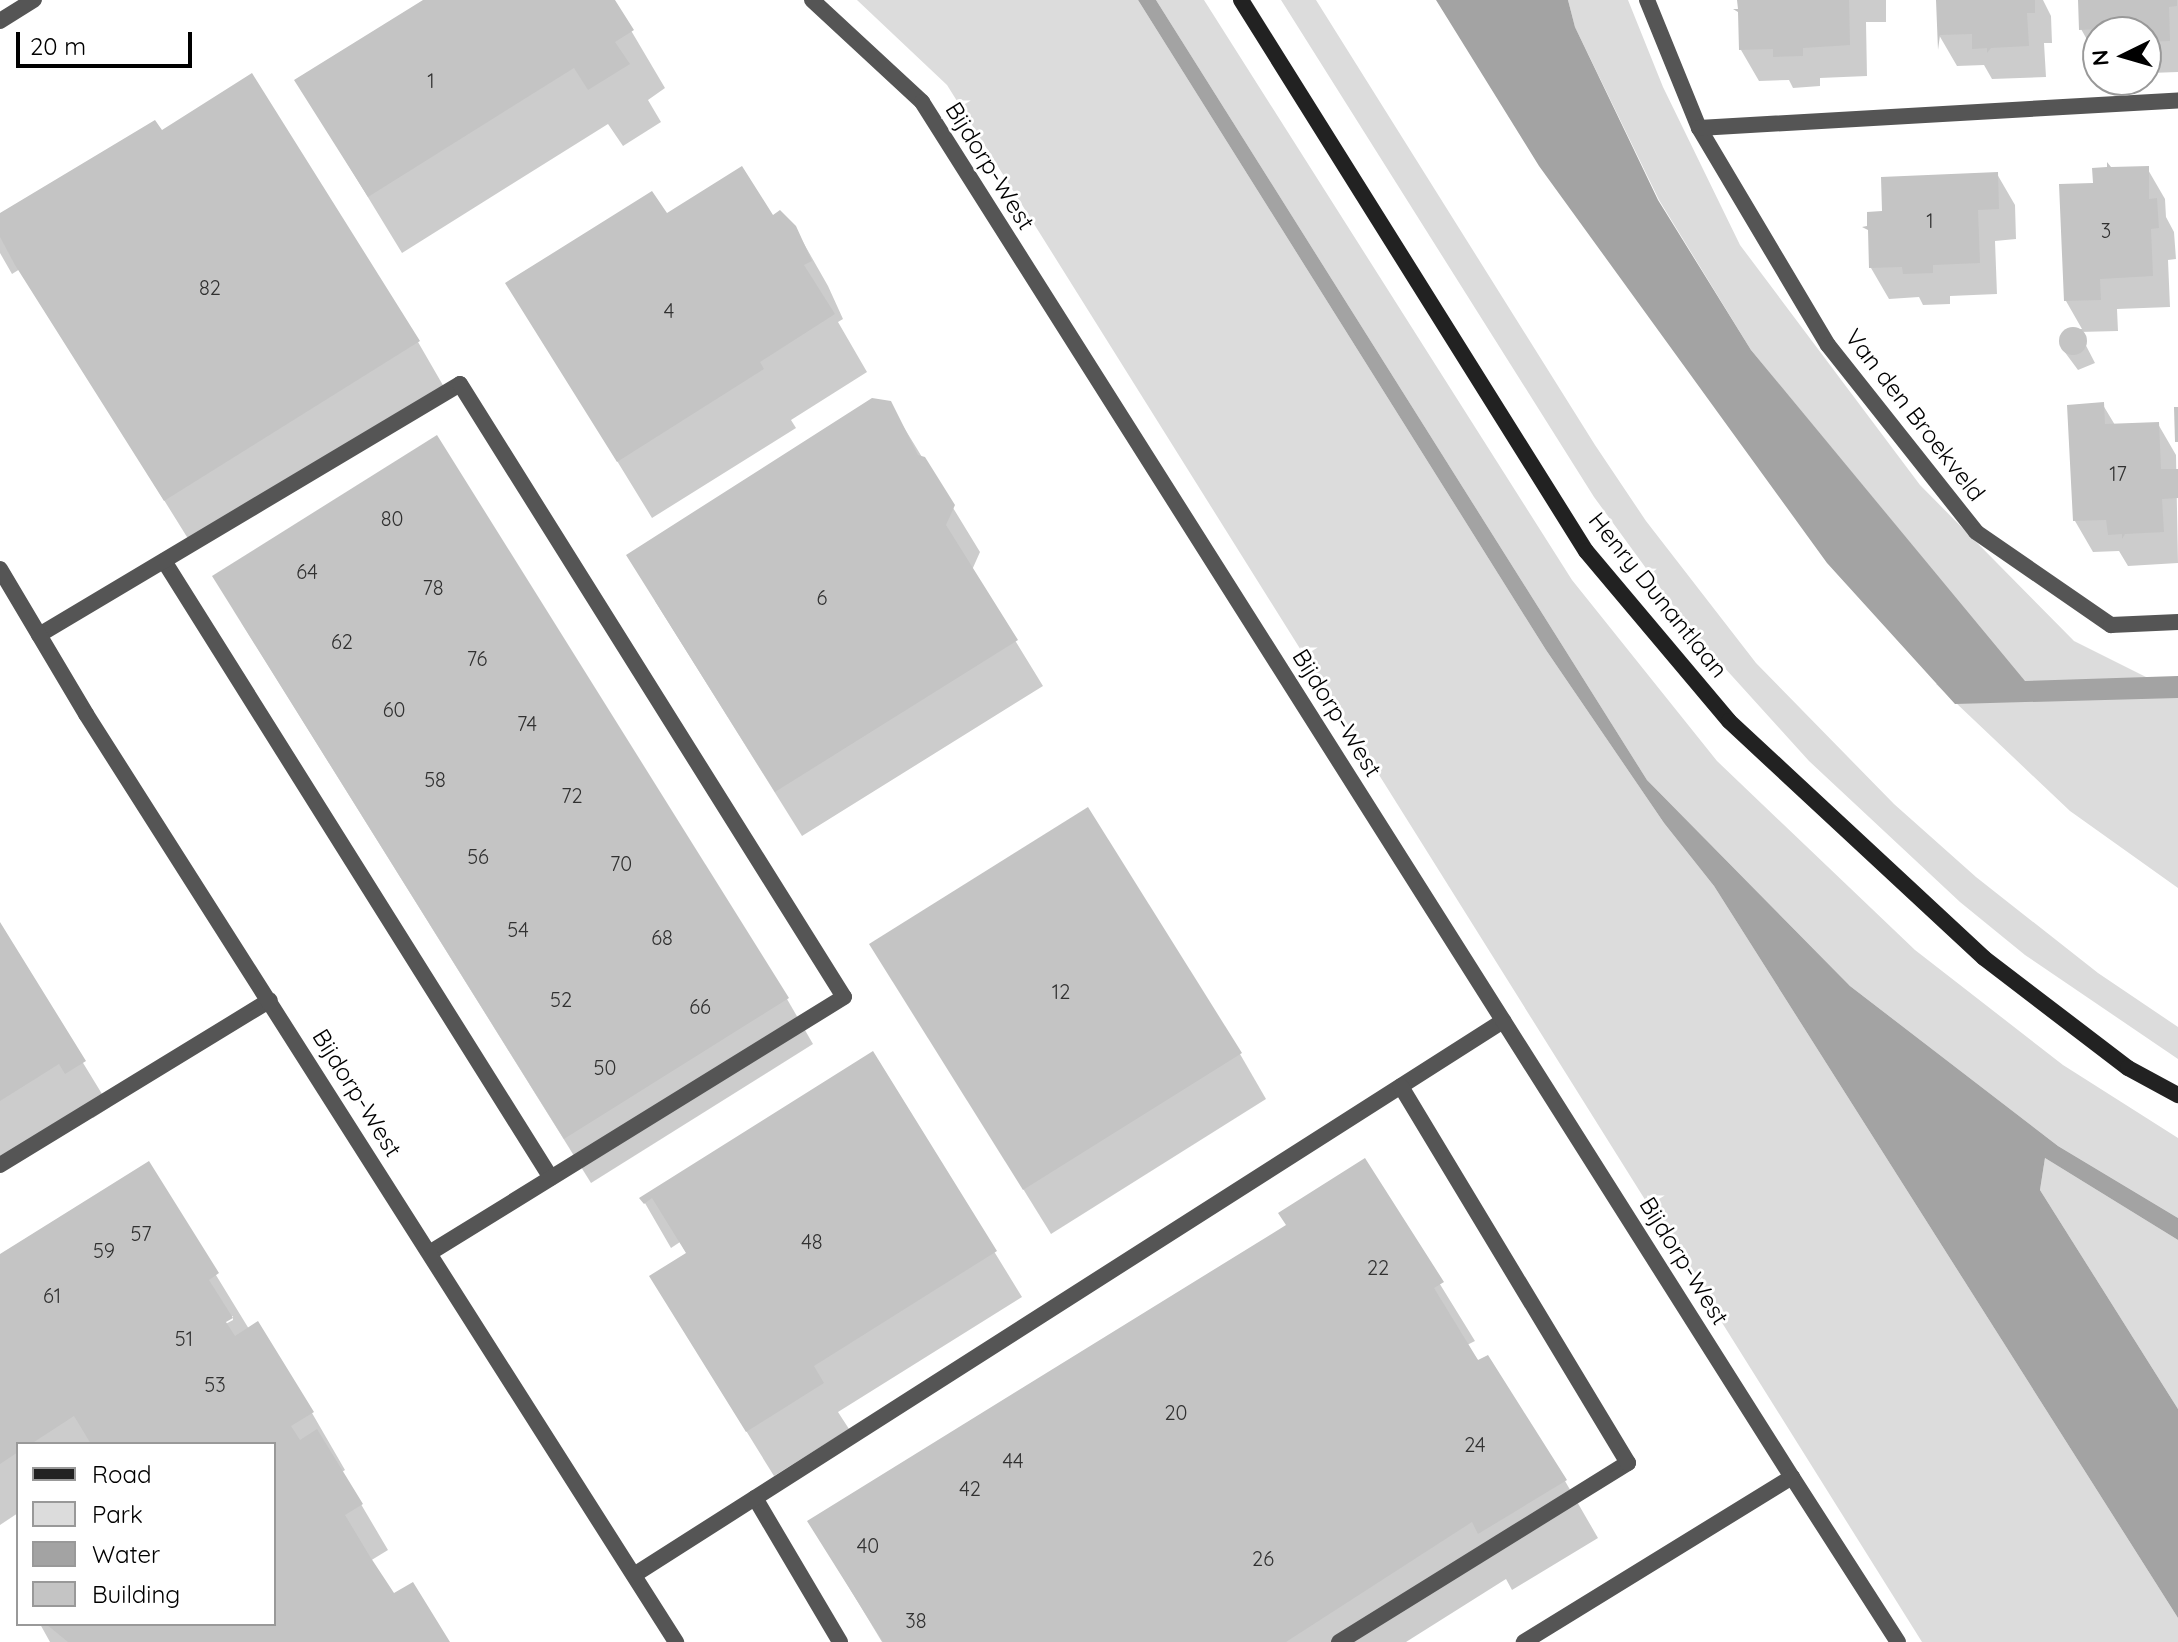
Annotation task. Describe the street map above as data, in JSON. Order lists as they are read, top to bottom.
{
  "streets": {
    "main road": ["Henry Dunantlaan"],
    "street": ["Bijdorp-West", "Van den Broekveld"]
  },
  "house_numbers": [
    "1",
    "1",
    "3",
    "82",
    "4",
    "17",
    "80",
    "64",
    "78",
    "6",
    "62",
    "76",
    "60",
    "74",
    "58",
    "72",
    "56",
    "70",
    "54",
    "68",
    "12",
    "52",
    "66",
    "50",
    "57",
    "48",
    "59",
    "22",
    "61",
    "51",
    "53",
    "20",
    "24",
    "44",
    "42",
    "40",
    "26",
    "38"
  ],
  "legend": [
    "Road",
    "Park",
    "Water",
    "Building"
  ],
  "scale_bar": "20 m",
  "north": "left"
}
